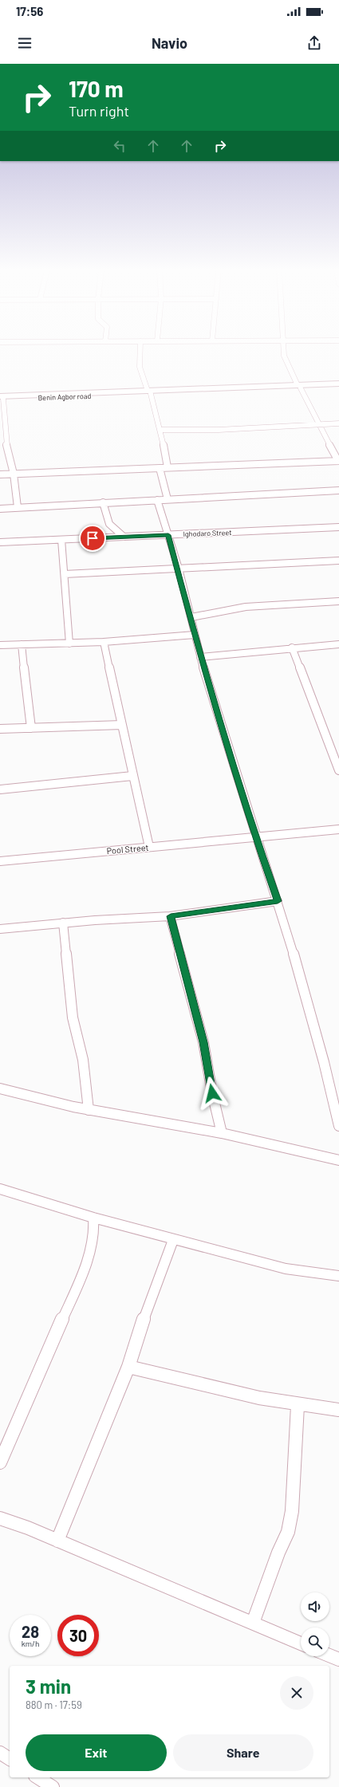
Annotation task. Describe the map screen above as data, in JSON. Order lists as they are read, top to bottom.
{
  "streets": {
    "highway": ["Benin Agbor road"],
    "street": ["Ighodaro Street", "Pool Street"]
  },
  "page": {
    "status": "17:56",
    "header": "Navio",
    "turn": ["170 m", "Turn right"],
    "speed": "28 km/h",
    "limit": "30",
    "heading": ["3 min", "880 m · 17:59"],
    "buttons": ["Exit", "Share"]
  }
}
